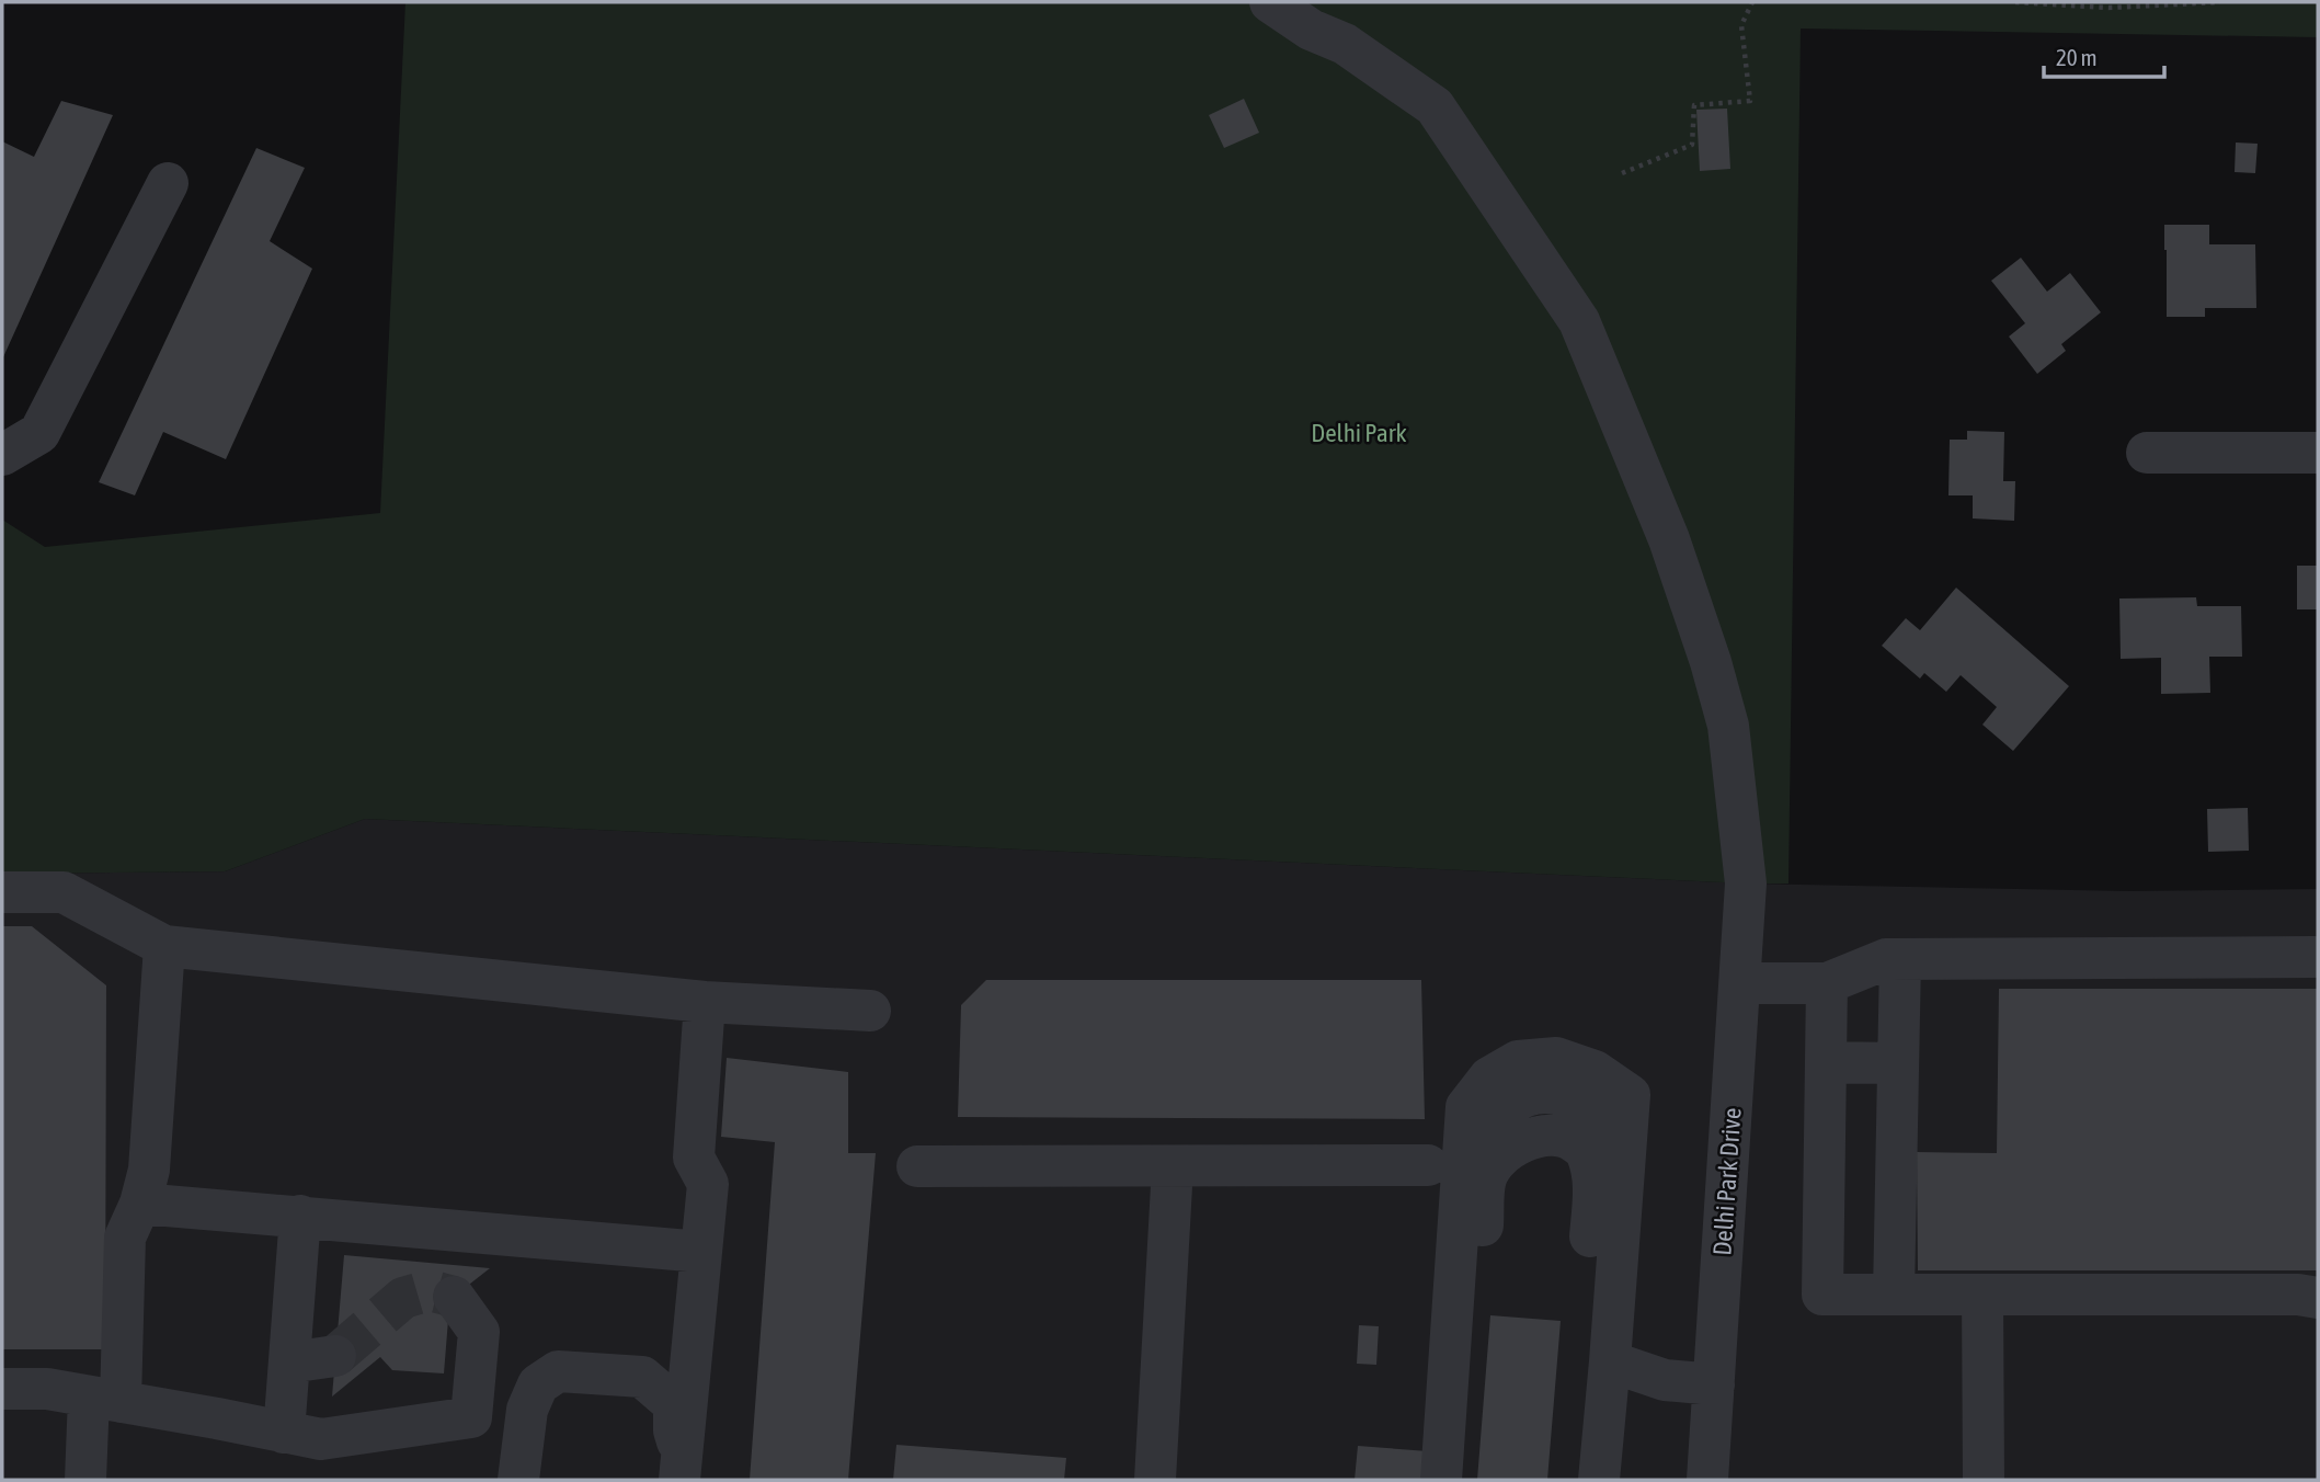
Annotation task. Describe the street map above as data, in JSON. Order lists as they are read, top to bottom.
{
  "streets": {
    "street": ["Delhi Park Drive"]
  },
  "parks": ["Delhi Park"],
  "scale_bar": "20 m"
}
